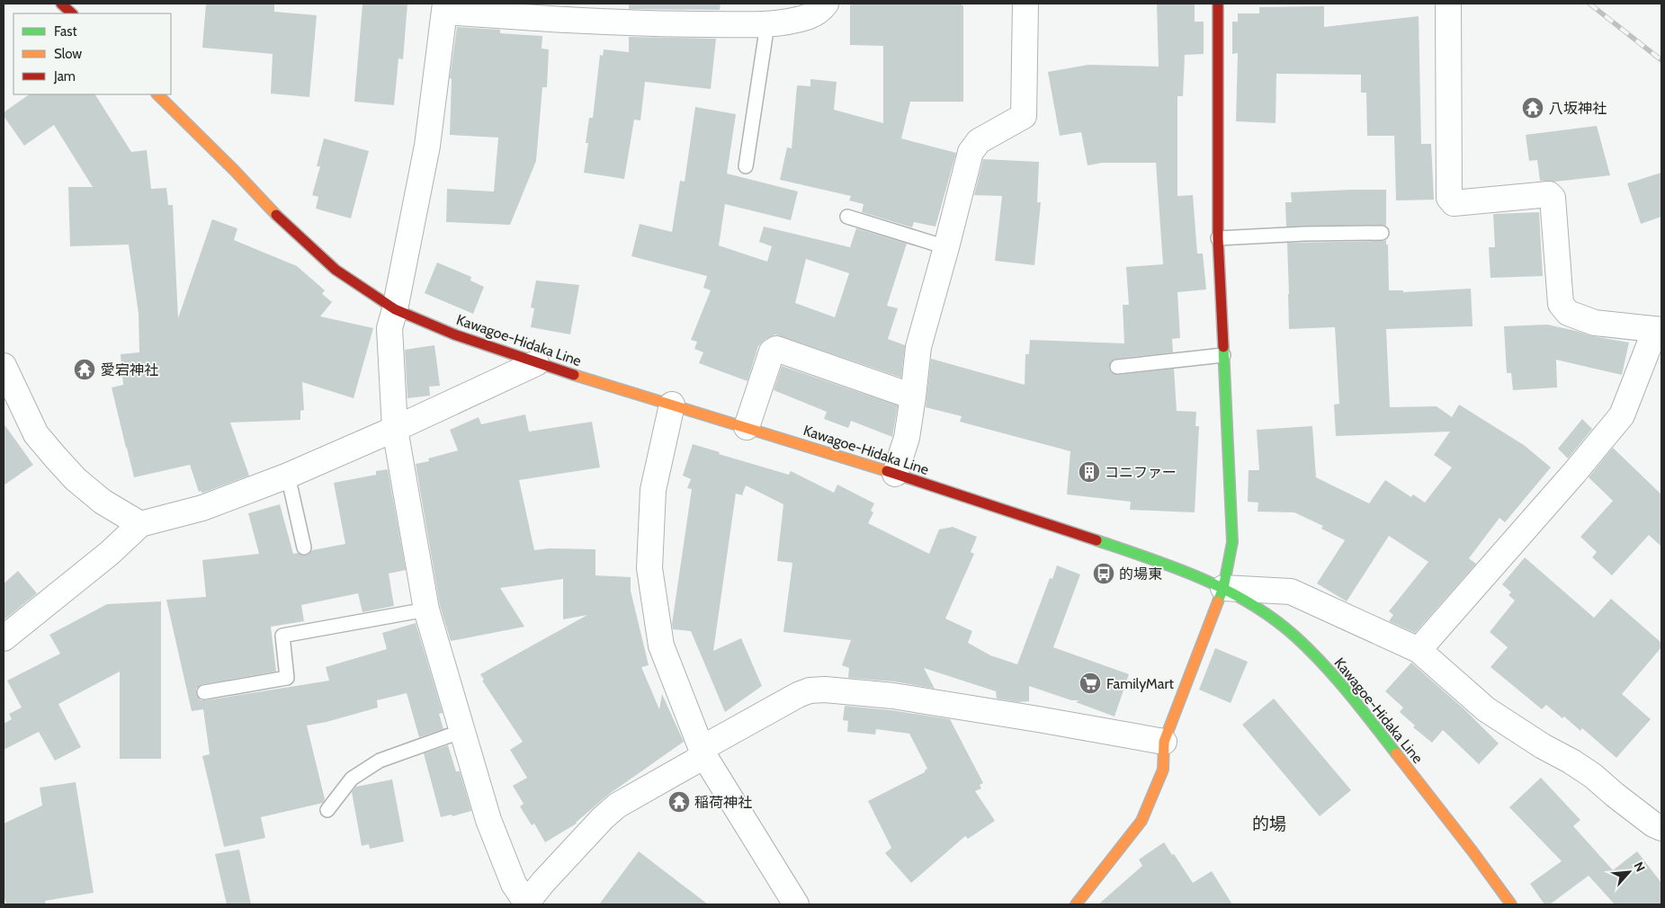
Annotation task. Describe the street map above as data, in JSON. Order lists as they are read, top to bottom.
{
  "streets": {
    "main road": ["Kawagoe-Hidaka Line"]
  },
  "districts": ["的場"],
  "places": {
    "temple": ["八坂神社", "愛宕神社", "稲荷神社"],
    "building": ["コニファー"],
    "bus stop": ["的場東"],
    "supermarket": ["FamilyMart"]
  },
  "legend": ["Fast", "Slow", "Jam"],
  "north": "top right"
}
